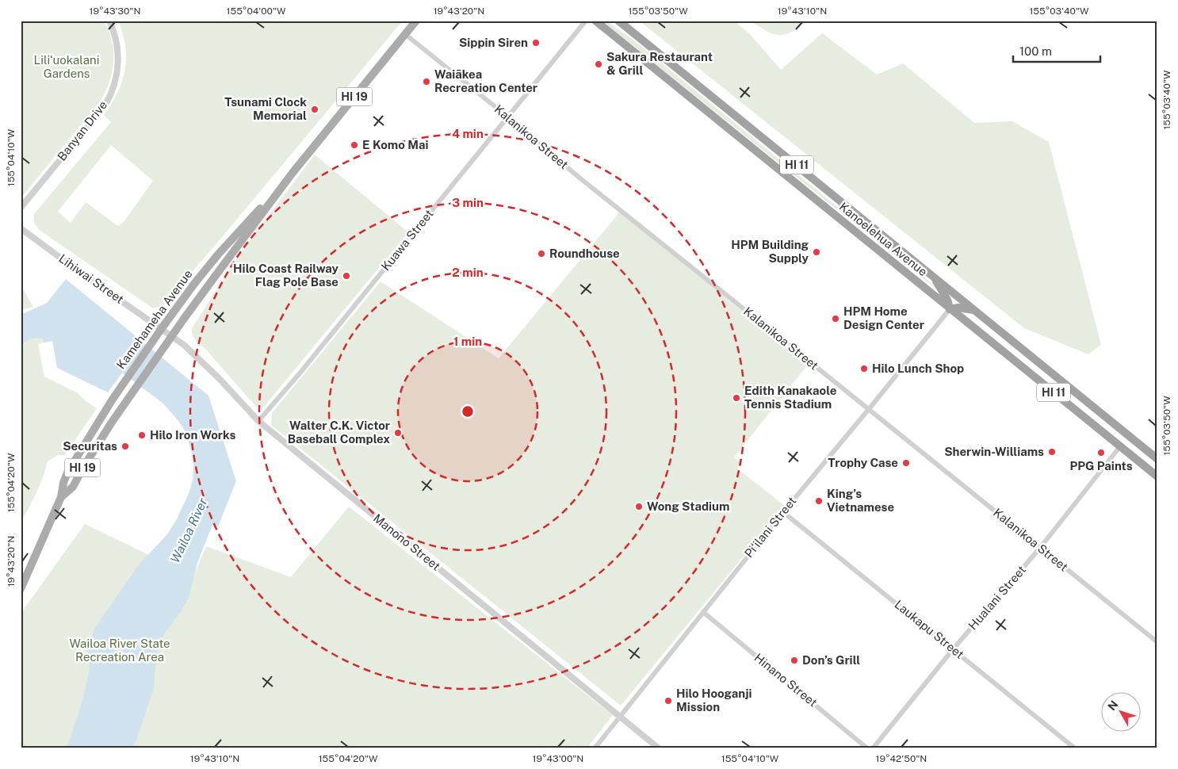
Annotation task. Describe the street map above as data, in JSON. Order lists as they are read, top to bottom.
{
  "streets": {
    "highway": ["HI 11", "Kanoelehua Avenue"],
    "main road": ["HI 19", "Kamehameha Avenue"],
    "street": [
      "Banyan Drive",
      "Kalanikoa Street",
      "Kuawa Street",
      "Lihiwai Street",
      "Pi‘ilani Street",
      "Manono Street",
      "Hualani Street",
      "Laukapu Street",
      "Hinano Street"
    ]
  },
  "crossings": [
    ["Kalanikoa Street", "Kuawa Street"],
    ["Kalanikoa Street", "Kamehameha Avenue"],
    ["Kalanikoa Street", "Pi‘ilani Street"],
    ["Kalanikoa Street", "Hualani Street"],
    ["Kanoelehua Avenue", "Pi‘ilani Street"],
    ["Kanoelehua Avenue", "Hualani Street"],
    ["Kuawa Street", "Manono Street"],
    ["Lihiwai Street", "Kamehameha Avenue"],
    ["Lihiwai Street", "Manono Street"],
    ["Kamehameha Avenue", "Manono Street"],
    ["Pi‘ilani Street", "Manono Street"],
    ["Pi‘ilani Street", "Laukapu Street"],
    ["Pi‘ilani Street", "Hinano Street"],
    ["Hualani Street", "Laukapu Street"]
  ],
  "water": ["Wailoa River"],
  "parks": ["Liliʻuokalani Gardens", "Wailoa River State Recreation Area"],
  "places": [
    "Sippin Siren",
    "Sakura Restaurant & Grill",
    "Waiākea Recreation Center",
    "Tsunami Clock Memorial",
    "E Komo Mai",
    "HPM Building Supply",
    "Roundhouse",
    "Hilo Coast Railway Flag Pole Base",
    "HPM Home Design Center",
    "Hilo Lunch Shop",
    "Edith Kanakaole Tennis Stadium",
    "Walter C.K. Victor Baseball Complex",
    "Hilo Iron Works",
    "Securitas",
    "Sherwin-Williams",
    "PPG Paints",
    "Trophy Case",
    "King’s Vietnamese",
    "Wong Stadium",
    "Don’s Grill",
    "Hilo Hooganji Mission"
  ],
  "scale_bar": "100 m",
  "north": "top left",
  "coordinates": [
    "19°43'30\"N",
    "155°04'00\"W",
    "19°43'20\"N",
    "155°03'50\"W",
    "19°43'10\"N",
    "155°03'40\"W",
    "155°04'10\"W",
    "155°04'20\"W",
    "19°43'00\"N",
    "19°42'50\"N"
  ],
  "rings": [
    "4 min",
    "3 min",
    "2 min",
    "1 min"
  ]
}
